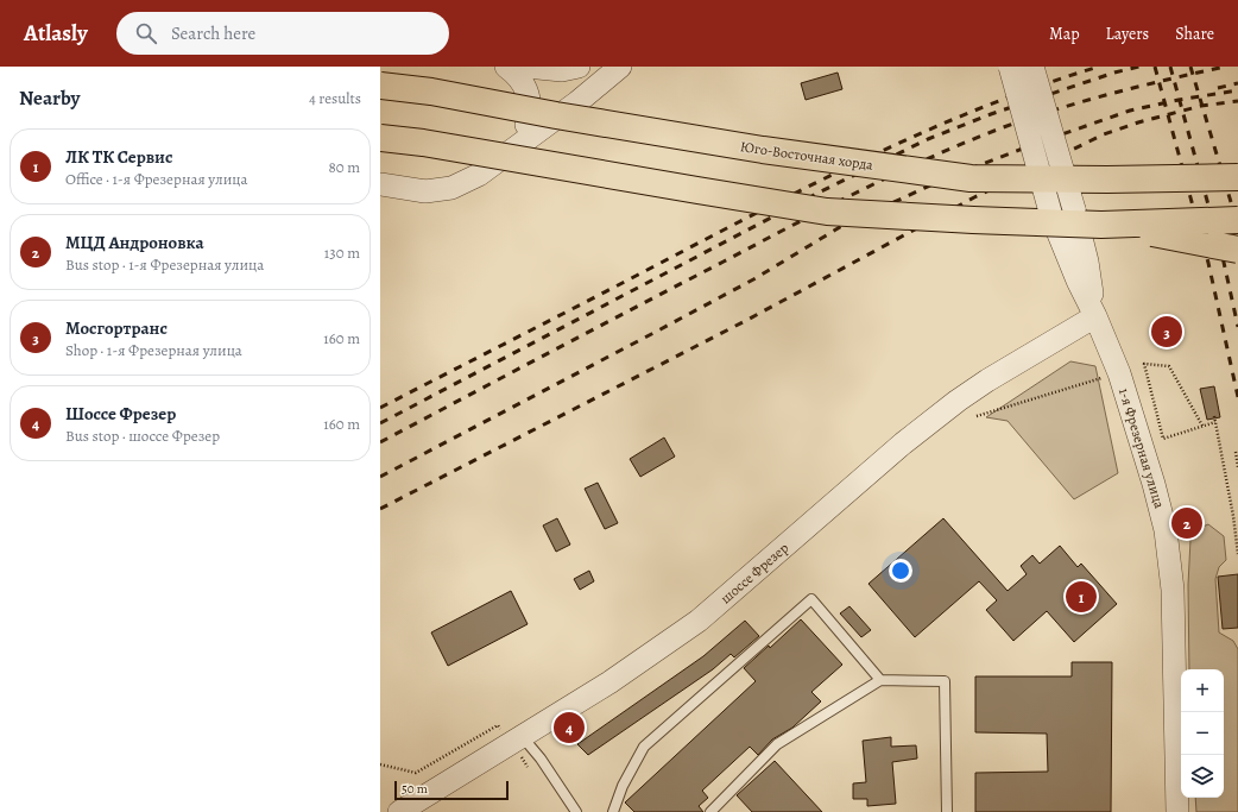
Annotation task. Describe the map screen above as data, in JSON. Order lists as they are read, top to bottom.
{
  "streets": {
    "main road": ["Юго-Восточная хорда"],
    "street": ["1-я Фрезерная улица", "шоссе Фрезер"]
  },
  "crossings": [
    ["1-я Фрезерная улица", "шоссе Фрезер"]
  ],
  "scale_bar": "50 m",
  "page": {
    "header": "Atlasly",
    "search": "Search here",
    "nav": ["Map", "Layers", "Share"],
    "heading": ["Nearby", "4 results"],
    "list": [
      {
        "mark": "1",
        "name": "ЛК ТК Сервис",
        "note": "Office · 1-я Фрезерная улица",
        "value": "80 m"
      },
      {
        "mark": "2",
        "name": "МЦД Андроновка",
        "note": "Bus stop · 1-я Фрезерная улица",
        "value": "130 m"
      },
      {
        "mark": "3",
        "name": "Мосгортранс",
        "note": "Shop · 1-я Фрезерная улица",
        "value": "160 m"
      },
      {
        "mark": "4",
        "name": "Шоссе Фрезер",
        "note": "Bus stop · шоссе Фрезер",
        "value": "160 m"
      }
    ],
    "pins": [
      "3",
      "2",
      "1",
      "4"
    ],
    "map_buttons": ["+", "−"],
    "scale": "50 m"
  }
}
